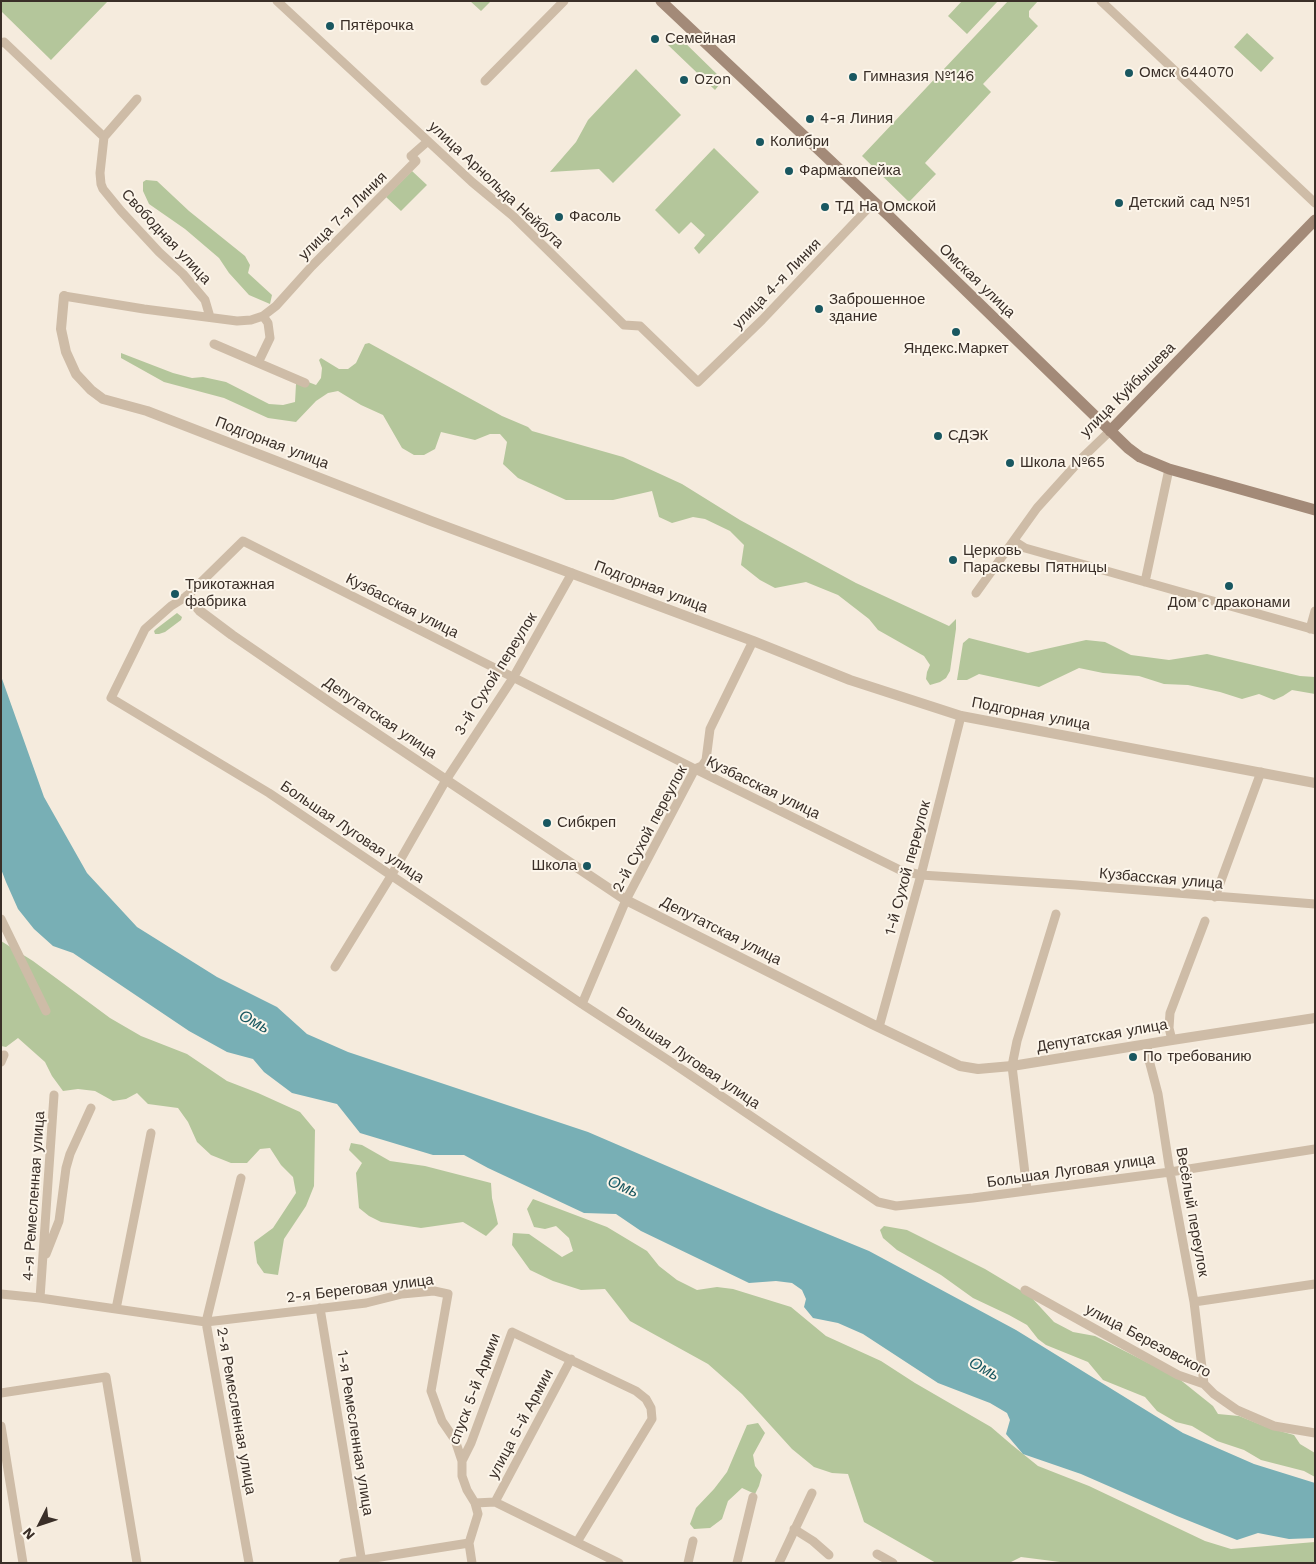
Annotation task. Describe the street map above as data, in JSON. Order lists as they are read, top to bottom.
{
  "streets": {
    "main road": ["Омская улица", "улица Куйбышева"],
    "street": [
      "улица Арнольда Нейбута",
      "улица 7-я Линия",
      "Свободная улица",
      "улица 4-я Линия",
      "Подгорная улица",
      "Кузбасская улица",
      "3-й Сухой переулок",
      "Депутатская улица",
      "2-й Сухой переулок",
      "Большая Луговая улица",
      "1-й Сухой переулок",
      "4-я Ремесленная улица",
      "Весёлый переулок",
      "2-я Береговая улица",
      "улица Березовского",
      "спуск 5-й Армии",
      "2-я Ремесленная улица",
      "улица 5-й Армии",
      "1-я Ремесленная улица"
    ]
  },
  "crossings": [
    ["улица Арнольда Нейбута", "улица 7-я Линия"],
    ["улица Арнольда Нейбута", "улица 4-я Линия"],
    ["Омская улица", "улица 4-я Линия"],
    ["Омская улица", "улица Куйбышева"],
    ["Подгорная улица", "3-й Сухой переулок"],
    ["Подгорная улица", "2-й Сухой переулок"],
    ["Подгорная улица", "1-й Сухой переулок"],
    ["Кузбасская улица", "3-й Сухой переулок"],
    ["Кузбасская улица", "Депутатская улица"],
    ["Кузбасская улица", "2-й Сухой переулок"],
    ["Кузбасская улица", "Большая Луговая улица"],
    ["Кузбасская улица", "1-й Сухой переулок"],
    ["3-й Сухой переулок", "Депутатская улица"],
    ["3-й Сухой переулок", "Большая Луговая улица"],
    ["Депутатская улица", "2-й Сухой переулок"],
    ["Депутатская улица", "Большая Луговая улица"],
    ["Депутатская улица", "1-й Сухой переулок"],
    ["Депутатская улица", "Весёлый переулок"],
    ["2-й Сухой переулок", "Большая Луговая улица"],
    ["Большая Луговая улица", "Весёлый переулок"],
    ["4-я Ремесленная улица", "2-я Береговая улица"],
    ["Весёлый переулок", "улица Березовского"],
    ["2-я Береговая улица", "спуск 5-й Армии"],
    ["2-я Береговая улица", "2-я Ремесленная улица"],
    ["2-я Береговая улица", "1-я Ремесленная улица"],
    ["спуск 5-й Армии", "улица 5-й Армии"]
  ],
  "water": ["Омь"],
  "places": [
    "Пятёрочка",
    "Семейная",
    "Омск 644070",
    "Гимназия №146",
    "Ozon",
    "4-я Линия",
    "Колибри",
    "Фармакопейка",
    "Детский сад №51",
    "ТД На Омской",
    "Фасоль",
    "Заброшенное здание",
    "Яндекс.Маркет",
    "СДЭК",
    "Школа №65",
    "Церковь Параскевы Пятницы",
    "Дом с драконами",
    "Трикотажная фабрика",
    "Сибкреп",
    "Школа",
    "По требованию"
  ],
  "north": "bottom left"
}
